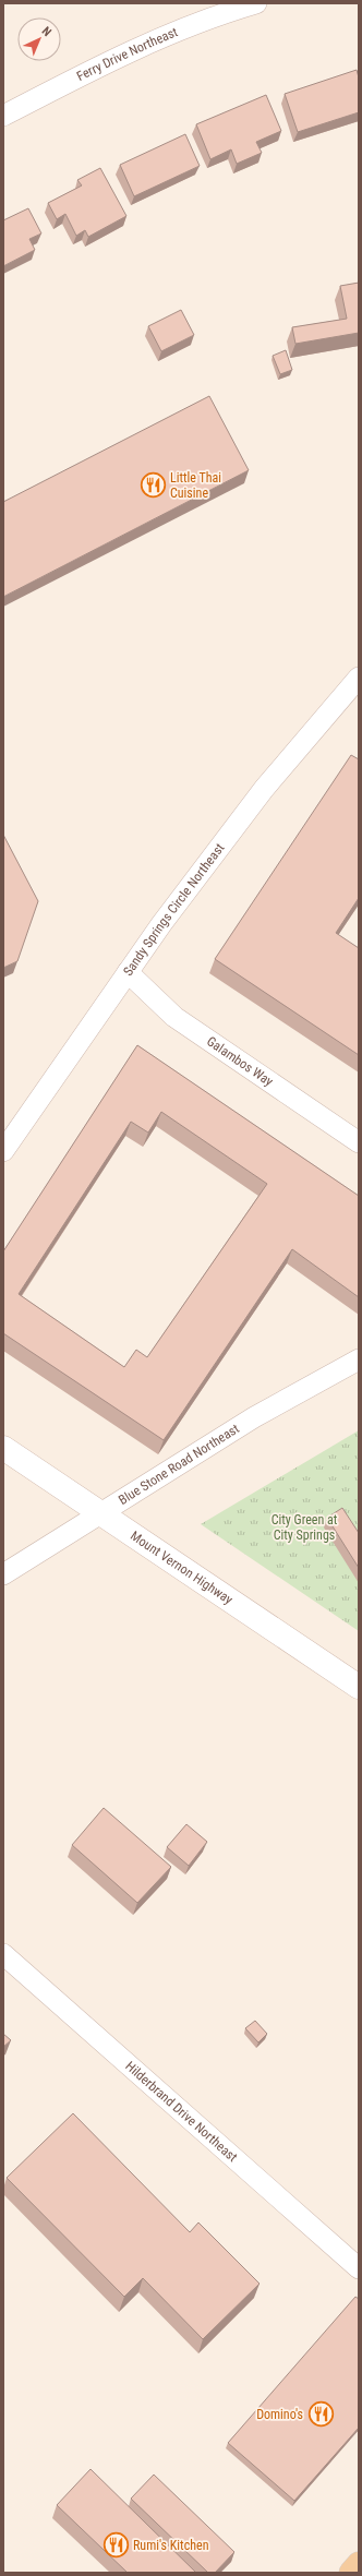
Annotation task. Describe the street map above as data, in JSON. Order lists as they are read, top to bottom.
{
  "streets": {
    "street": [
      "Ferry Drive Northeast",
      "Sandy Springs Circle Northeast",
      "Galambos Way",
      "Blue Stone Road Northeast",
      "Mount Vernon Highway",
      "Hilderbrand Drive Northeast"
    ]
  },
  "crossings": [
    ["Sandy Springs Circle Northeast", "Galambos Way"],
    ["Blue Stone Road Northeast", "Mount Vernon Highway"]
  ],
  "parks": ["City Green at City Springs"],
  "places": {
    "restaurant": ["Little Thai Cuisine", "Domino's", "Rumi's Kitchen"]
  },
  "north": "top right"
}
